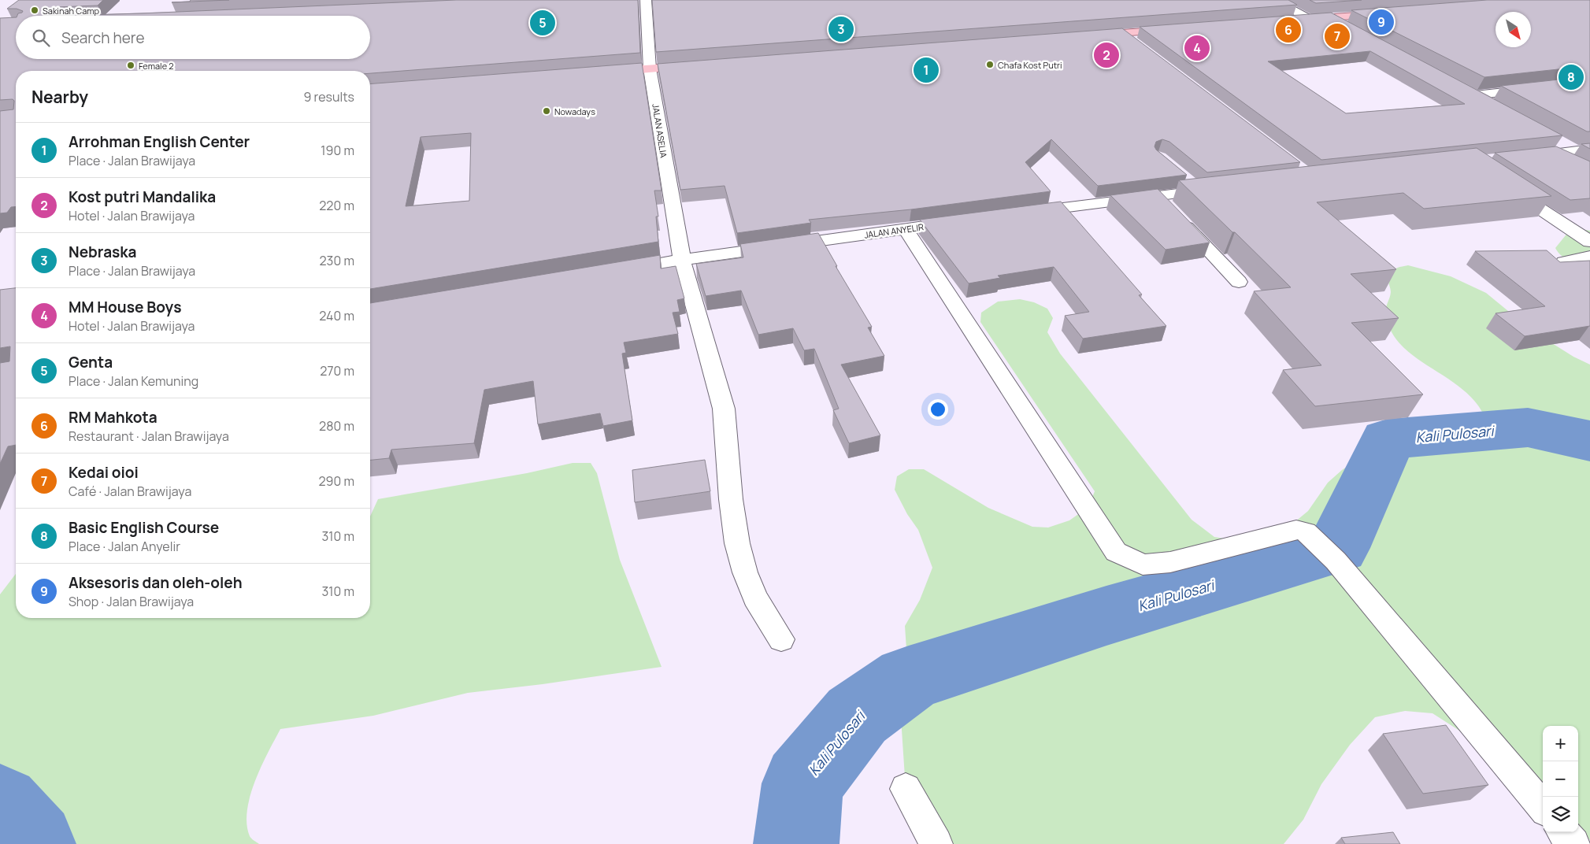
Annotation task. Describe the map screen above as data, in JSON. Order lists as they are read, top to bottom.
{
  "streets": {
    "street": ["JALAN ASELIA", "JALAN ANYELIR"]
  },
  "crossings": [
    ["JALAN ASELIA", "JALAN ANYELIR"]
  ],
  "water": ["Kali Pulosari"],
  "places": [
    "Sakinah Camp",
    "Chafa Kost Putri",
    "Female 2",
    "Nowadays"
  ],
  "north": "bottom right",
  "page": {
    "pins": [
      "9",
      "5",
      "3",
      "6",
      "7",
      "4",
      "2",
      "1",
      "8"
    ],
    "search": "Search here",
    "heading": ["Nearby", "9 results"],
    "list": [
      {
        "mark": "1",
        "name": "Arrohman English Center",
        "note": "Place · Jalan Brawijaya",
        "value": "190 m"
      },
      {
        "mark": "2",
        "name": "Kost putri Mandalika",
        "note": "Hotel · Jalan Brawijaya",
        "value": "220 m"
      },
      {
        "mark": "3",
        "name": "Nebraska",
        "note": "Place · Jalan Brawijaya",
        "value": "230 m"
      },
      {
        "mark": "4",
        "name": "MM House Boys",
        "note": "Hotel · Jalan Brawijaya",
        "value": "240 m"
      },
      {
        "mark": "5",
        "name": "Genta",
        "note": "Place · Jalan Kemuning",
        "value": "270 m"
      },
      {
        "mark": "6",
        "name": "RM Mahkota",
        "note": "Restaurant · Jalan Brawijaya",
        "value": "280 m"
      },
      {
        "mark": "7",
        "name": "Kedai oioi",
        "note": "Café · Jalan Brawijaya",
        "value": "290 m"
      },
      {
        "mark": "8",
        "name": "Basic English Course",
        "note": "Place · Jalan Anyelir",
        "value": "310 m"
      },
      {
        "mark": "9",
        "name": "Aksesoris dan oleh-oleh",
        "note": "Shop · Jalan Brawijaya",
        "value": "310 m"
      }
    ],
    "map_buttons": ["+", "−"]
  }
}
